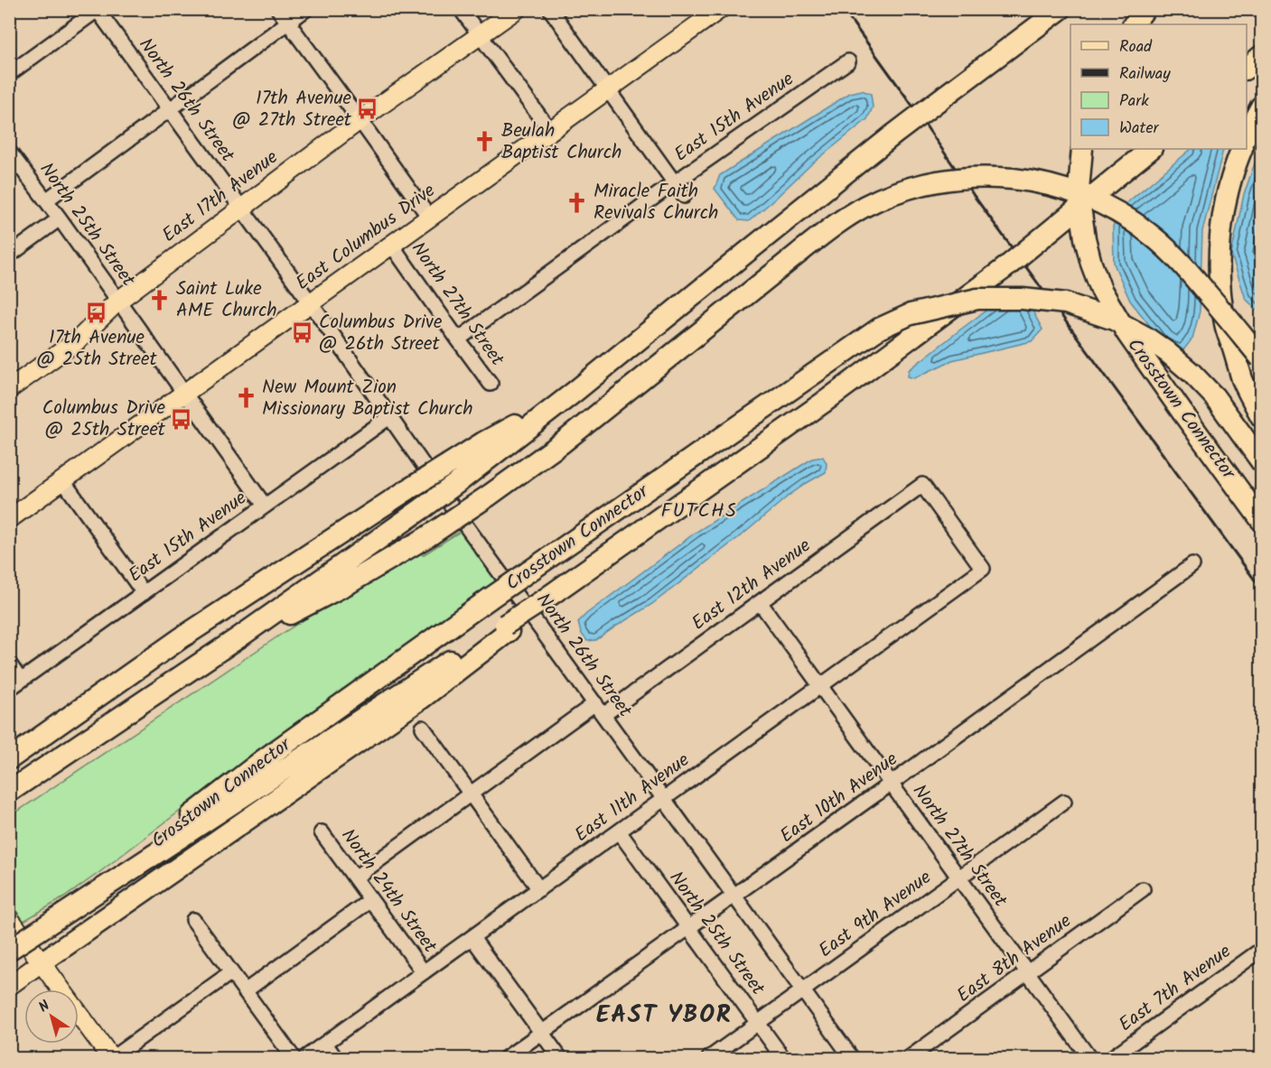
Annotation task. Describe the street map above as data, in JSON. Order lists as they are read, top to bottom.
{
  "streets": {
    "highway": ["Crosstown Connector"],
    "main road": ["East 17th Avenue", "East Columbus Drive"],
    "street": [
      "North 26th Street",
      "East 15th Avenue",
      "North 25th Street",
      "North 27th Street",
      "East 12th Avenue",
      "East 11th Avenue",
      "East 10th Avenue",
      "North 24th Street",
      "East 9th Avenue",
      "East 8th Avenue",
      "East 7th Avenue"
    ]
  },
  "crossings": [
    ["North 26th Street", "East 15th Avenue"],
    ["North 26th Street", "East 17th Avenue"],
    ["North 26th Street", "East Columbus Drive"],
    ["North 26th Street", "East 12th Avenue"],
    ["North 26th Street", "East 11th Avenue"],
    ["North 26th Street", "East 10th Avenue"],
    ["North 26th Street", "East 9th Avenue"],
    ["East 15th Avenue", "North 25th Street"],
    ["East 15th Avenue", "North 27th Street"],
    ["East 17th Avenue", "North 25th Street"],
    ["East 17th Avenue", "North 27th Street"],
    ["North 25th Street", "East Columbus Drive"],
    ["North 25th Street", "East 11th Avenue"],
    ["North 25th Street", "East 10th Avenue"],
    ["North 25th Street", "East 9th Avenue"],
    ["East Columbus Drive", "North 27th Street"],
    ["North 27th Street", "East 12th Avenue"],
    ["North 27th Street", "East 11th Avenue"],
    ["North 27th Street", "East 10th Avenue"],
    ["North 27th Street", "East 9th Avenue"],
    ["North 27th Street", "East 8th Avenue"],
    ["East 12th Avenue", "East 11th Avenue"],
    ["East 11th Avenue", "North 24th Street"]
  ],
  "districts": ["FUTCHS", "EAST YBOR"],
  "places": {
    "bus stop": [
      "17th Avenue @ 27th Street",
      "17th Avenue @ 25th Street",
      "Columbus Drive @ 26th Street",
      "Columbus Drive @ 25th Street"
    ],
    "church": [
      "Beulah Baptist Church",
      "Miracle Faith Revivals Church",
      "Saint Luke AME Church",
      "New Mount Zion Missionary Baptist Church"
    ]
  },
  "legend": [
    "Road",
    "Railway",
    "Park",
    "Water"
  ],
  "north": "top left"
}
